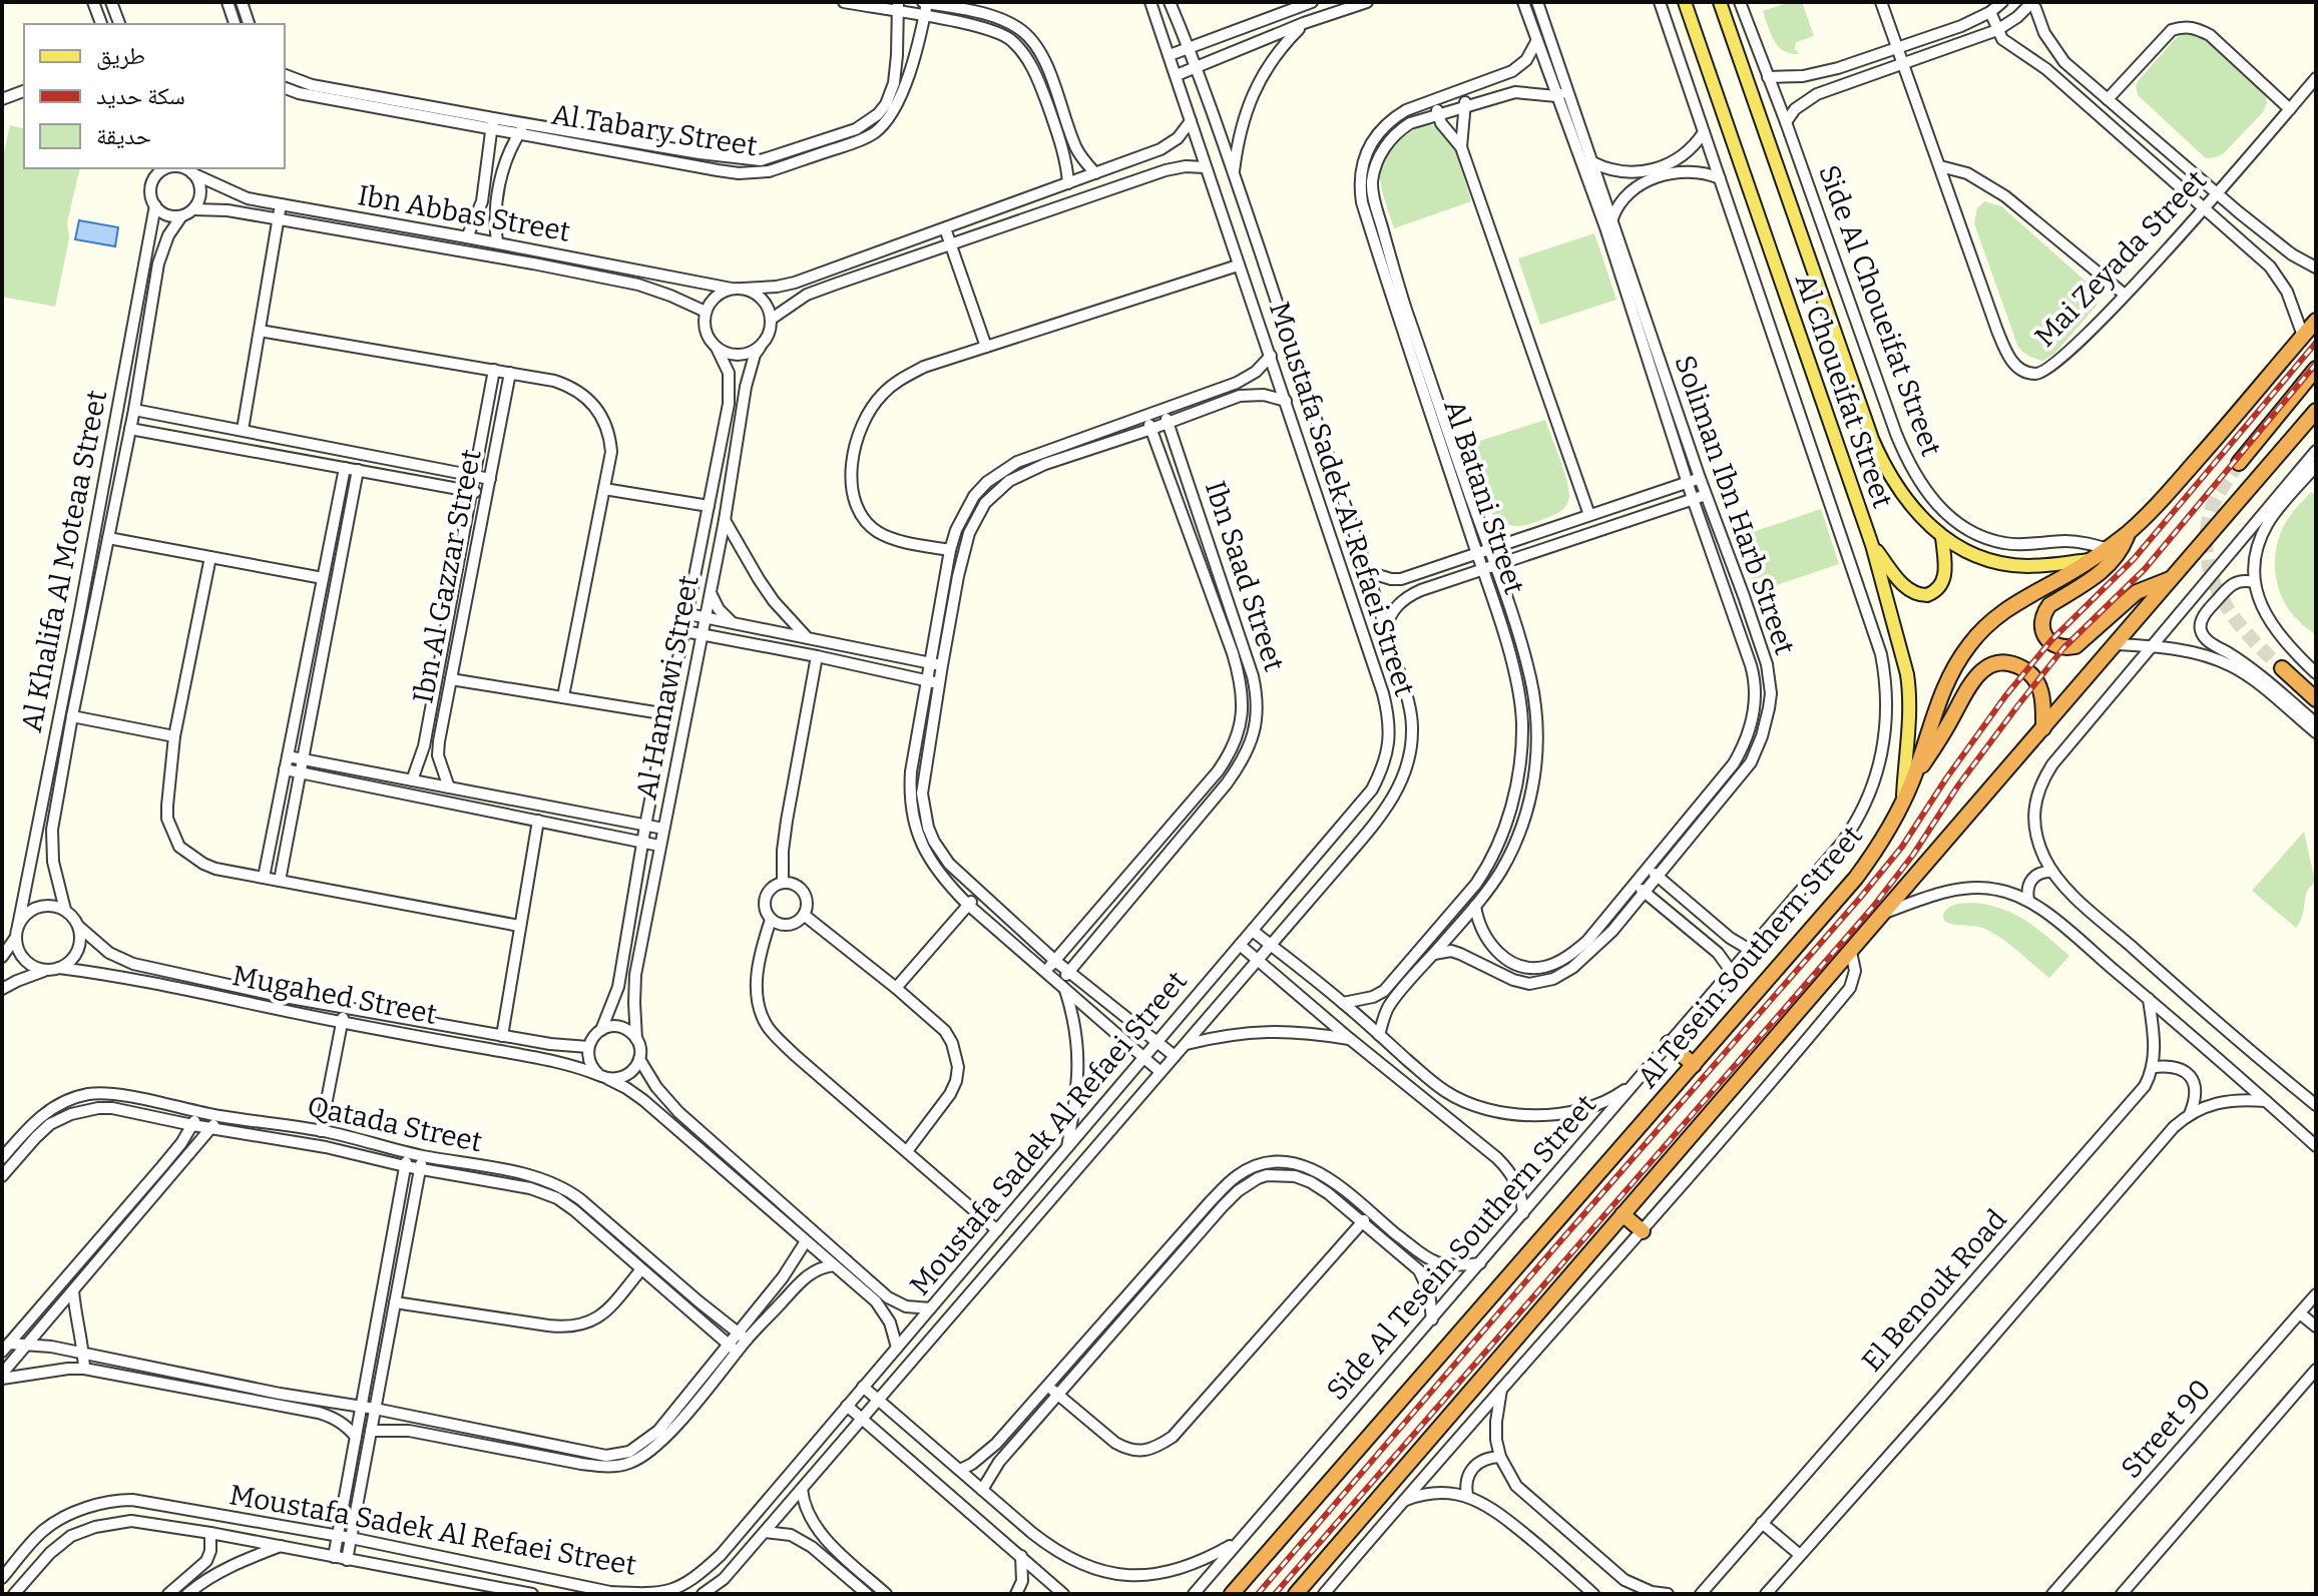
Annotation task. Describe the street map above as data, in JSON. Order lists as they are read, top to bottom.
{
  "streets": {
    "highway": ["Al Tesein Southern Street"],
    "main road": ["Al Choueifat Street"],
    "street": [
      "Al Tabary Street",
      "Ibn Abbas Street",
      "Mai Zeyada Street",
      "Side Al Choueifat Street",
      "Al Batani Street",
      "Moustafa Sadek Al Refaei Street",
      "Soliman Ibn Harb Street",
      "Al Khalifa Al Moteaa Street",
      "Ibn Al Gazzar Street",
      "Ibn Saad Street",
      "Al Hamawi Street",
      "Mugahed Street",
      "Qatada Street",
      "Side Al Tesein Southern Street",
      "El Benouk Road",
      "Street 90"
    ]
  },
  "crossings": [
    ["Ibn Abbas Street", "Moustafa Sadek Al Refaei Street"],
    ["Ibn Abbas Street", "Al Hamawi Street"],
    ["Side Al Choueifat Street", "Al Tesein Southern Street"],
    ["Al Choueifat Street", "Al Tesein Southern Street"],
    ["Al Batani Street", "Soliman Ibn Harb Street"],
    ["Moustafa Sadek Al Refaei Street", "Mugahed Street"],
    ["Al Khalifa Al Moteaa Street", "Mugahed Street"],
    ["Al Hamawi Street", "Mugahed Street"]
  ],
  "legend": ["طريق", "سكة حديد", "حديقة"]
}
